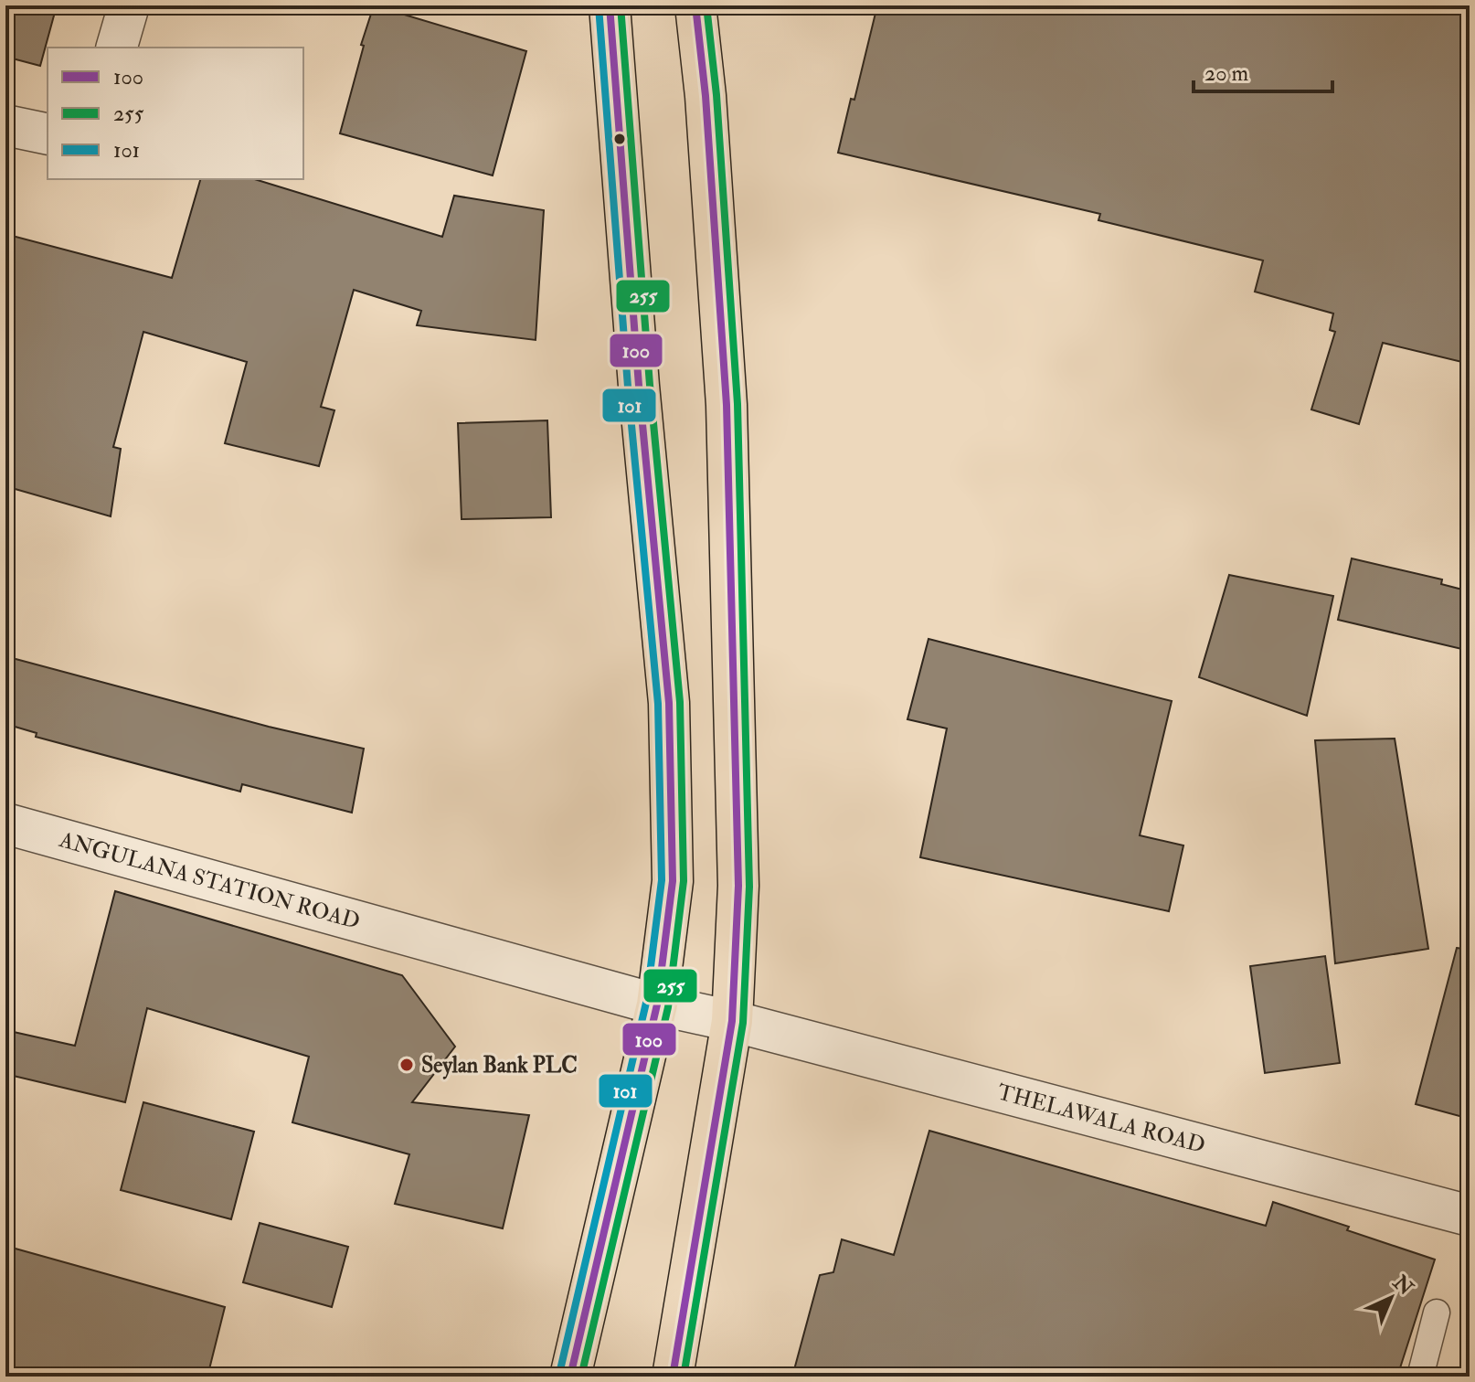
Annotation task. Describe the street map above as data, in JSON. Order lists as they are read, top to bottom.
{
  "streets": {
    "street": ["ANGULANA STATION ROAD", "THELAWALA ROAD"]
  },
  "places": ["Seylan Bank PLC"],
  "lines": ["transit line 100", "transit line 255", "transit line 101"],
  "legend": ["100", "255", "101"],
  "scale_bar": "20 m",
  "north": "top right"
}
